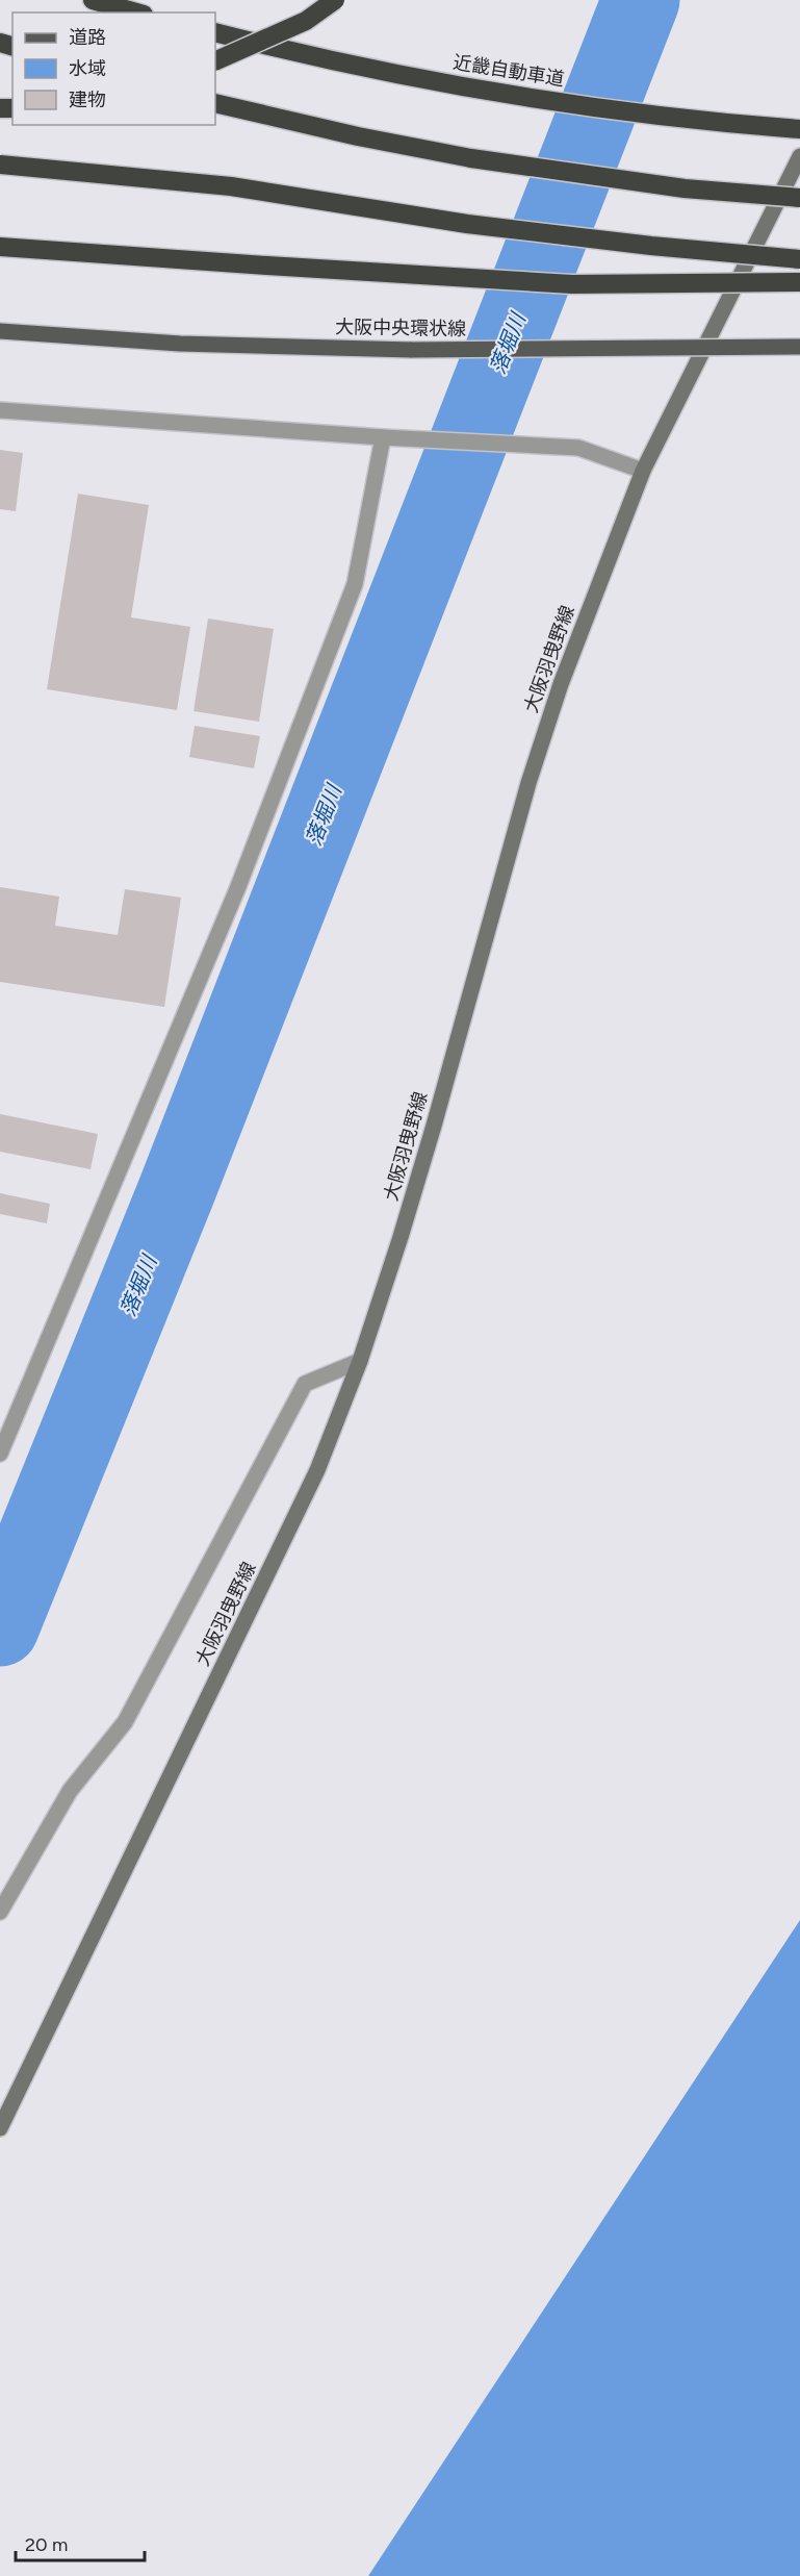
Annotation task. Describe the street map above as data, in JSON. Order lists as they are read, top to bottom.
{
  "streets": {
    "highway": ["近畿自動車道"],
    "main road": ["大阪中央環状線", "大阪羽曳野線"]
  },
  "water": ["落堀川"],
  "legend": ["道路", "水域", "建物"],
  "scale_bar": "20 m"
}
